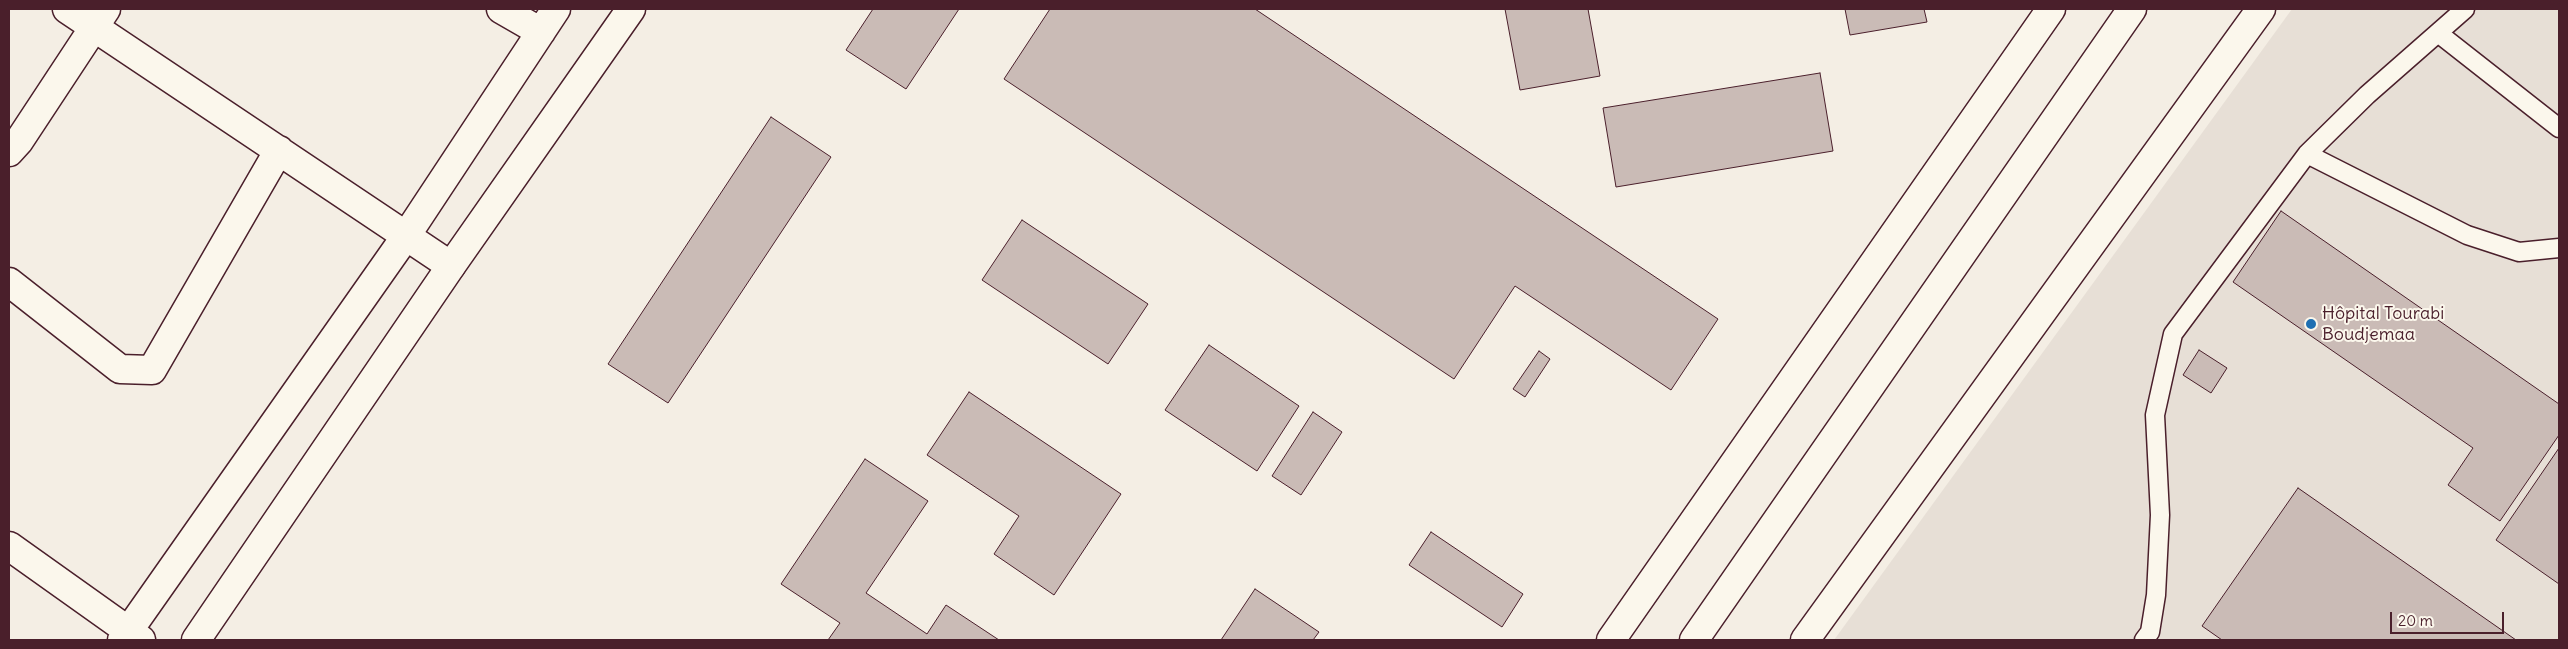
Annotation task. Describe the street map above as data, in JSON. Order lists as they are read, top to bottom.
{
  "places": ["Hôpital Tourabi Boudjemaa"],
  "scale_bar": "20 m"
}
